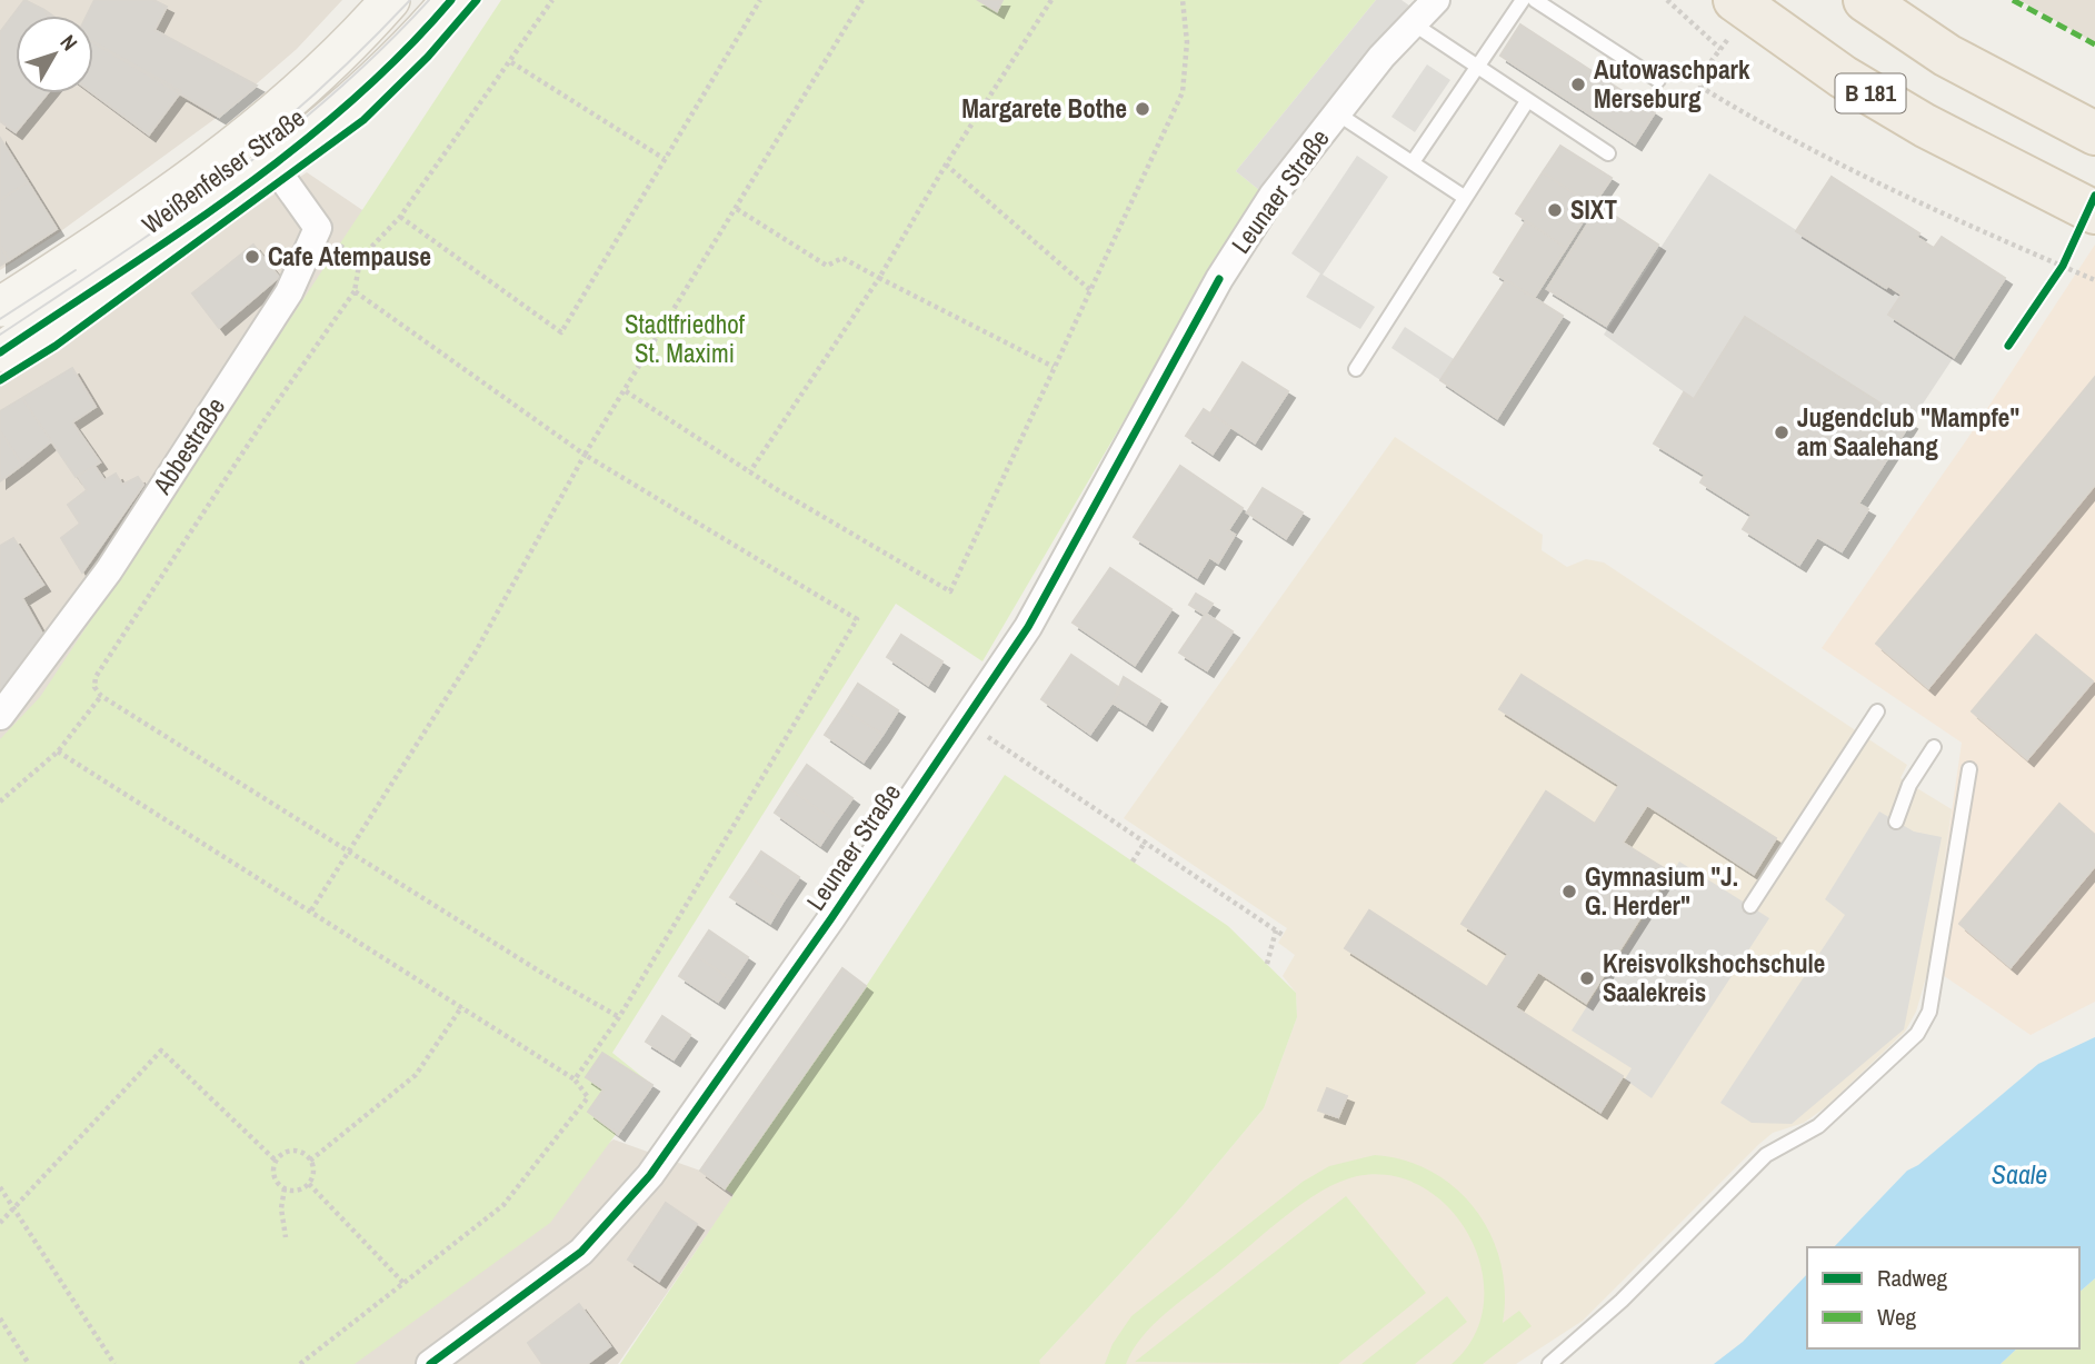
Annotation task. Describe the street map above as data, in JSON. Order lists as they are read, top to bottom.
{
  "streets": {
    "main road": ["B 181", "Weißenfelser Straße"],
    "street": ["Leunaer Straße", "Abbestraße"]
  },
  "crossings": [
    ["Weißenfelser Straße", "Abbestraße"]
  ],
  "water": ["Saale"],
  "parks": ["Stadtfriedhof St. Maximi"],
  "places": [
    "Autowaschpark Merseburg",
    "Margarete Bothe",
    "SIXT",
    "Cafe Atempause",
    "Jugendclub \"Mampfe\" am Saalehang",
    "Gymnasium \"J. G. Herder\"",
    "Kreisvolkshochschule Saalekreis"
  ],
  "legend": ["Radweg", "Weg"],
  "north": "top right"
}
